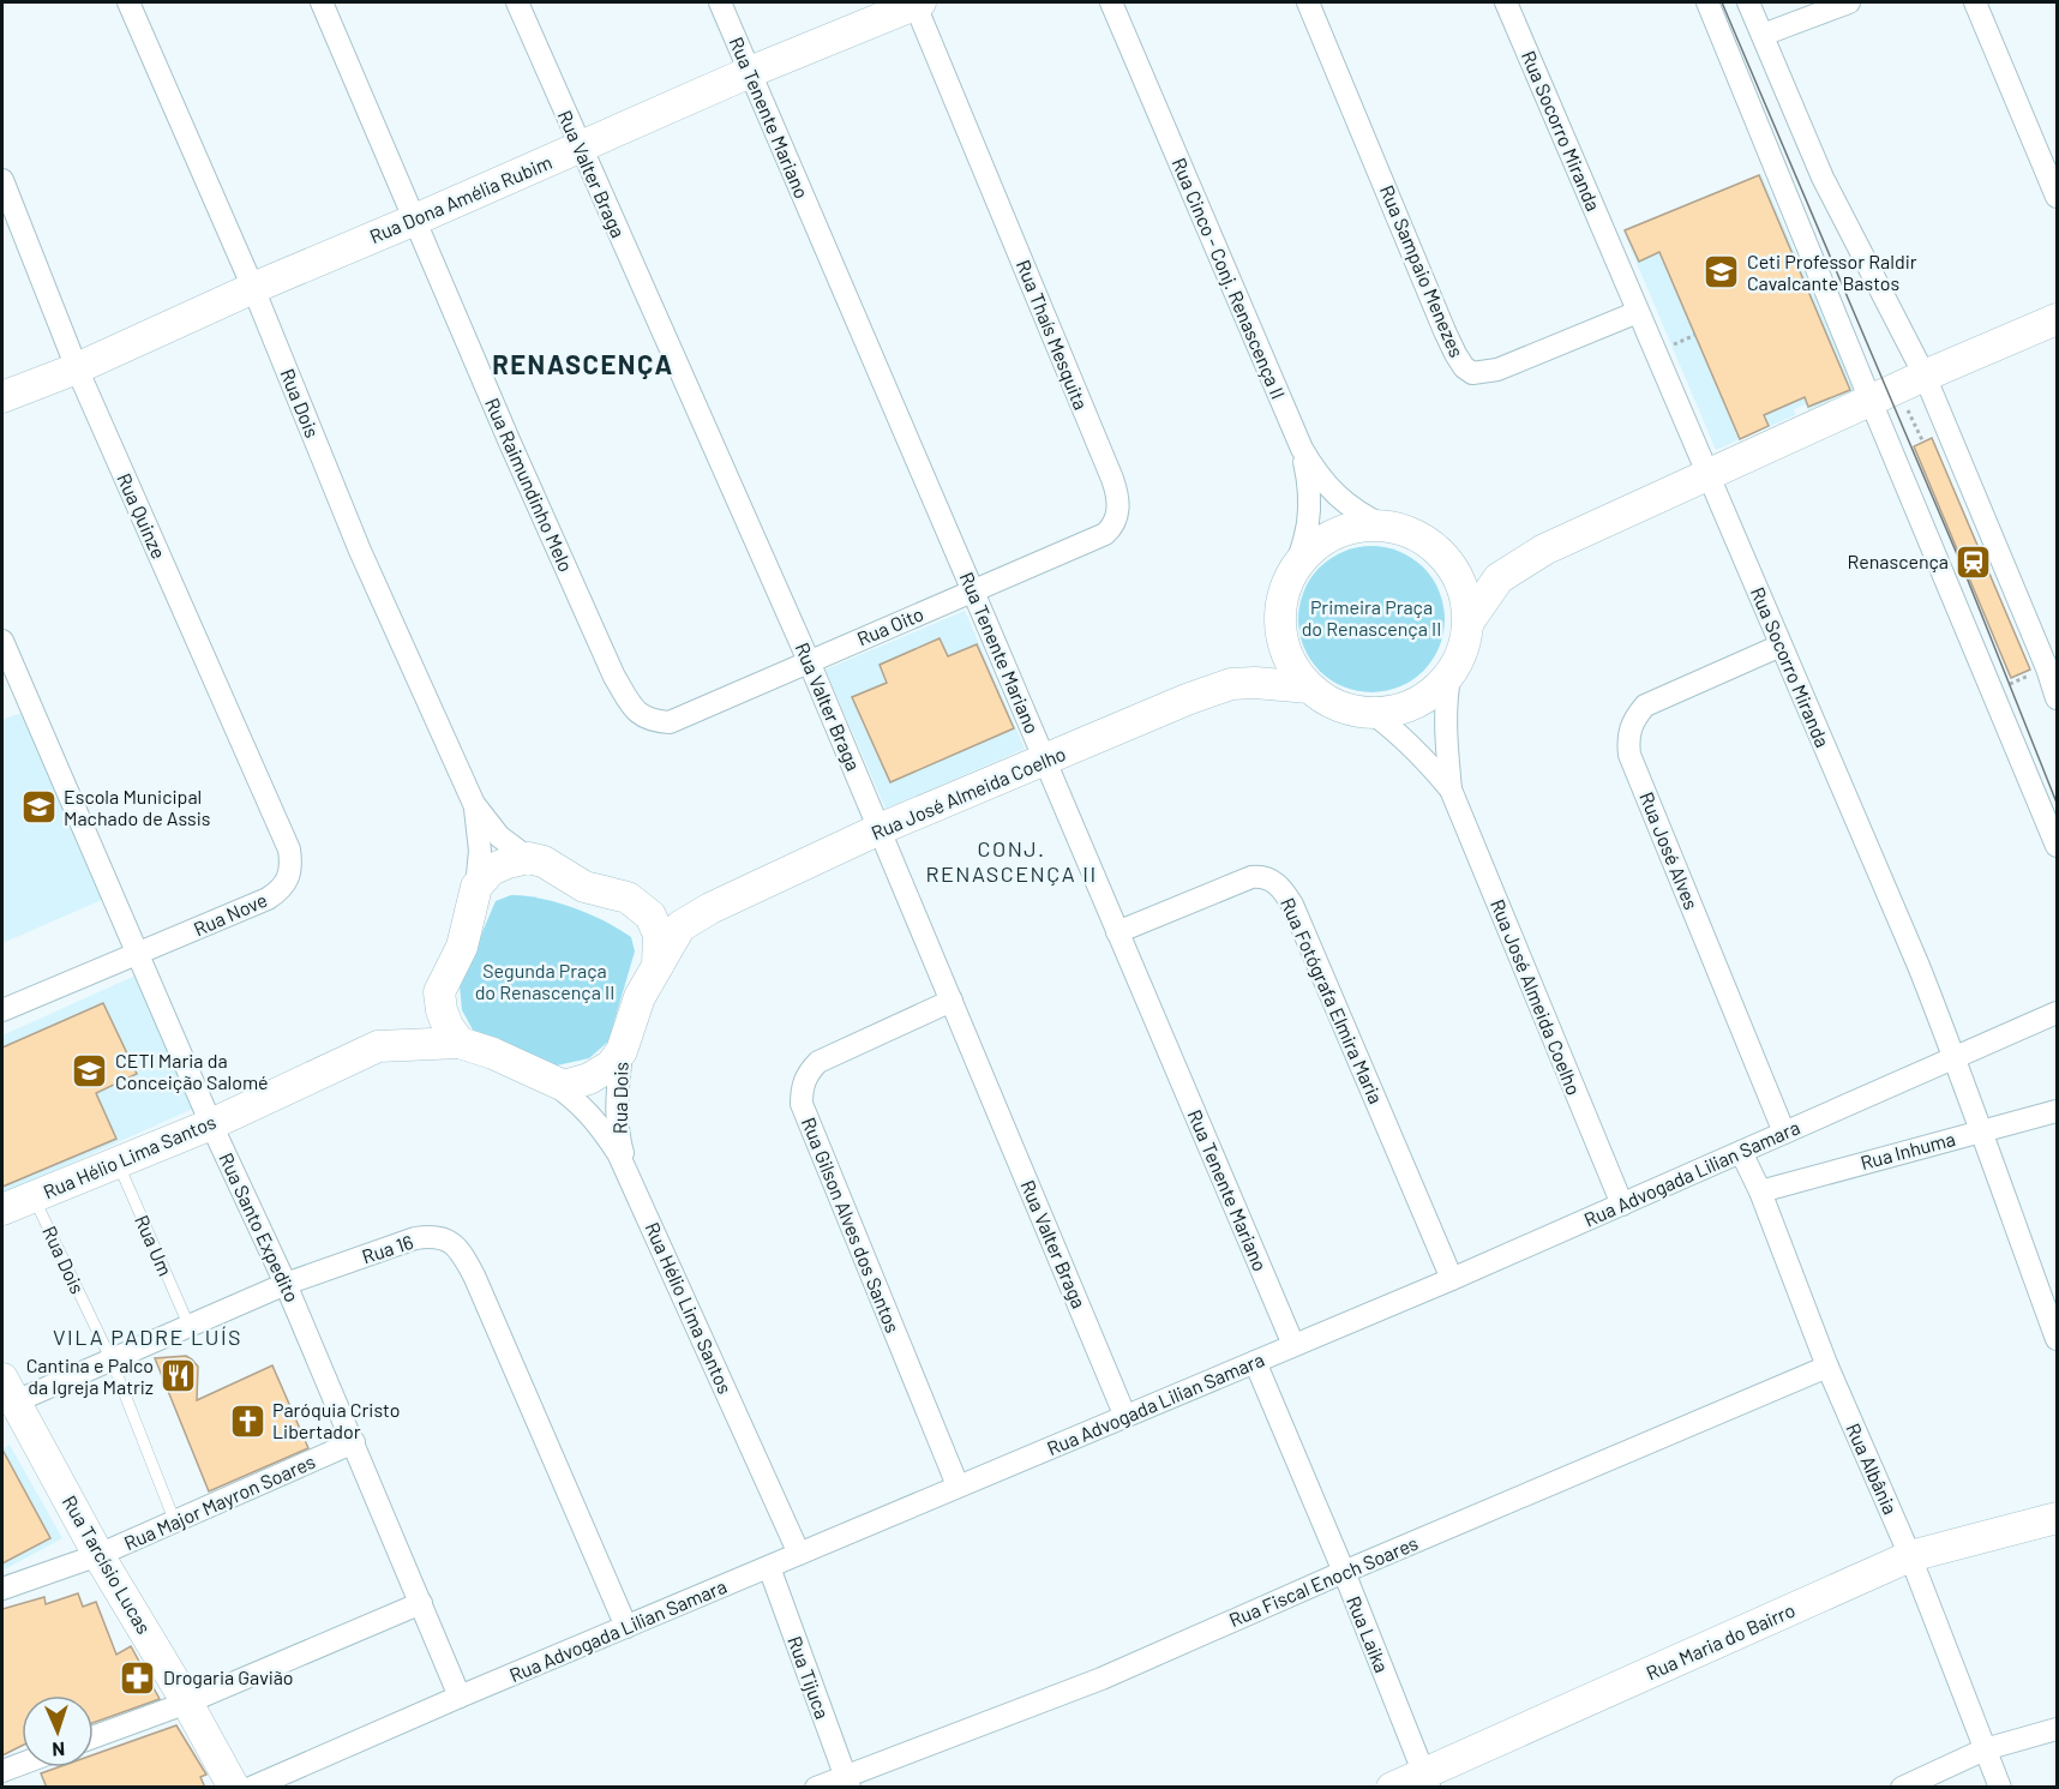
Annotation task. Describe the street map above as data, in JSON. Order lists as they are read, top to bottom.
{
  "streets": {
    "street": [
      "Rua Tenente Mariano",
      "Rua Socorro Miranda",
      "Rua Valter Braga",
      "Rua Dona Amélia Rubim",
      "Rua Sampaio Menezes",
      "Rua Cinco - Conj. Renascença II",
      "Rua Thaís Mesquita",
      "Rua Dois",
      "Rua Raimundinho Melo",
      "Rua Quinze",
      "Rua Oito",
      "Rua José Almeida Coelho",
      "Rua José Alves",
      "Rua Nove",
      "Rua Fotógrafa Elmira Maria",
      "Rua Inhuma",
      "Rua Hélio Lima Santos",
      "Rua Advogada Lilian Samara",
      "Rua Gilson Alves dos Santos",
      "Rua Santo Expedito",
      "Rua 16",
      "Rua Albânia",
      "Rua Major Mayron Soares",
      "Rua Tarcísio Lucas",
      "Rua Fiscal Enoch Soares",
      "Rua Laika",
      "Rua Maria do Bairro",
      "Rua Tijuca"
    ],
    "lane": ["Rua Um"]
  },
  "crossings": [
    ["Rua Tenente Mariano", "Rua Dona Amélia Rubim"],
    ["Rua Tenente Mariano", "Rua Thaís Mesquita"],
    ["Rua Tenente Mariano", "Rua Oito"],
    ["Rua Tenente Mariano", "Rua José Almeida Coelho"],
    ["Rua Tenente Mariano", "Rua Fotógrafa Elmira Maria"],
    ["Rua Tenente Mariano", "Rua Advogada Lilian Samara"],
    ["Rua Socorro Miranda", "Rua Sampaio Menezes"],
    ["Rua Socorro Miranda", "Rua José Alves"],
    ["Rua Socorro Miranda", "Rua Inhuma"],
    ["Rua Socorro Miranda", "Rua Advogada Lilian Samara"],
    ["Rua Valter Braga", "Rua Dona Amélia Rubim"],
    ["Rua Valter Braga", "Rua Raimundinho Melo"],
    ["Rua Valter Braga", "Rua Oito"],
    ["Rua Valter Braga", "Rua José Almeida Coelho"],
    ["Rua Valter Braga", "Rua Advogada Lilian Samara"],
    ["Rua Valter Braga", "Rua Gilson Alves dos Santos"],
    ["Rua Dona Amélia Rubim", "Rua Thaís Mesquita"],
    ["Rua Dona Amélia Rubim", "Rua Dois"],
    ["Rua Dona Amélia Rubim", "Rua Raimundinho Melo"],
    ["Rua Dona Amélia Rubim", "Rua Quinze"],
    ["Rua Cinco - Conj. Renascença II", "Rua José Almeida Coelho"],
    ["Rua Thaís Mesquita", "Rua Oito"],
    ["Rua Dois", "Rua José Almeida Coelho"],
    ["Rua Dois", "Rua Hélio Lima Santos"],
    ["Rua Dois", "Rua 16"],
    ["Rua Dois", "Rua Major Mayron Soares"],
    ["Rua Raimundinho Melo", "Rua Oito"],
    ["Rua Quinze", "Rua Nove"],
    ["Rua José Almeida Coelho", "Rua Hélio Lima Santos"],
    ["Rua José Almeida Coelho", "Rua Advogada Lilian Samara"],
    ["Rua José Alves", "Rua Advogada Lilian Samara"],
    ["Rua Nove", "Rua Santo Expedito"],
    ["Rua Fotógrafa Elmira Maria", "Rua Advogada Lilian Samara"],
    ["Rua Inhuma", "Rua Albânia"],
    ["Rua Hélio Lima Santos", "Rua Advogada Lilian Samara"],
    ["Rua Hélio Lima Santos", "Rua Santo Expedito"],
    ["Rua Hélio Lima Santos", "Rua Um"],
    ["Rua Advogada Lilian Samara", "Rua Gilson Alves dos Santos"],
    ["Rua Advogada Lilian Samara", "Rua Santo Expedito"],
    ["Rua Advogada Lilian Samara", "Rua 16"],
    ["Rua Advogada Lilian Samara", "Rua Albânia"],
    ["Rua Advogada Lilian Samara", "Rua Laika"],
    ["Rua Advogada Lilian Samara", "Rua Tijuca"],
    ["Rua Santo Expedito", "Rua 16"],
    ["Rua Santo Expedito", "Rua Major Mayron Soares"],
    ["Rua Um", "Rua 16"],
    ["Rua 16", "Rua Tarcísio Lucas"],
    ["Rua Albânia", "Rua Fiscal Enoch Soares"],
    ["Rua Albânia", "Rua Maria do Bairro"],
    ["Rua Major Mayron Soares", "Rua Tarcísio Lucas"],
    ["Rua Fiscal Enoch Soares", "Rua Laika"],
    ["Rua Fiscal Enoch Soares", "Rua Tijuca"],
    ["Rua Laika", "Rua Maria do Bairro"]
  ],
  "districts": ["RENASCENÇA", "CONJ. RENASCENÇA II", "VILA PADRE LUÍS"],
  "parks": ["Primeira Praça do Renascença II", "Segunda Praça do Renascença II"],
  "places": {
    "school or university": ["Ceti Professor Raldir Cavalcante Bastos", "Escola Municipal Machado de Assis", "CETI Maria da Conceição Salomé"],
    "station": ["Renascença"],
    "restaurant": ["Cantina e Palco da Igreja Matriz"],
    "church": ["Paróquia Cristo Libertador"],
    "pharmacy": ["Drogaria Gavião"]
  },
  "north": "bottom"
}
